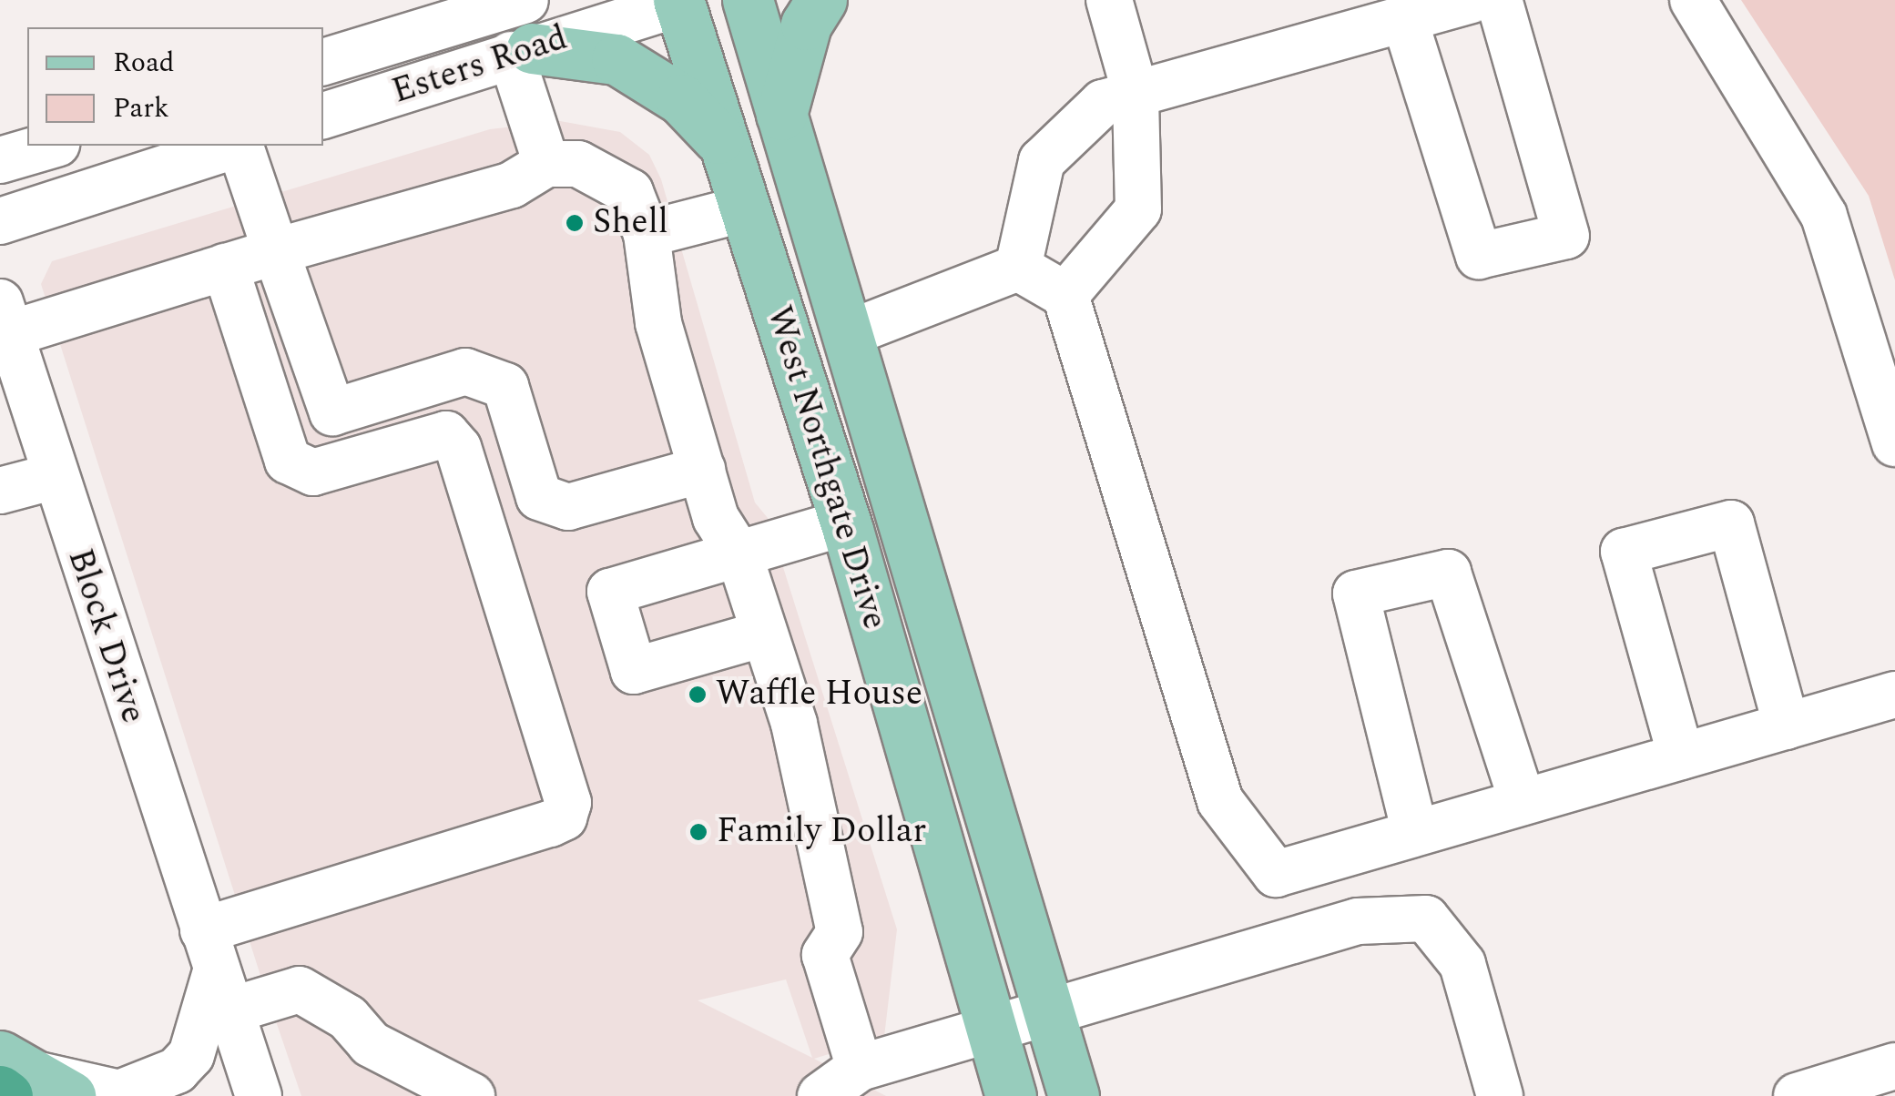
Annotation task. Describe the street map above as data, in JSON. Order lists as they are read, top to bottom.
{
  "streets": {
    "main road": ["West Northgate Drive"],
    "street": ["Esters Road", "Block Drive"]
  },
  "crossings": [
    ["Esters Road", "West Northgate Drive"]
  ],
  "places": ["Shell", "Waffle House", "Family Dollar"],
  "legend": ["Road", "Park"]
}
